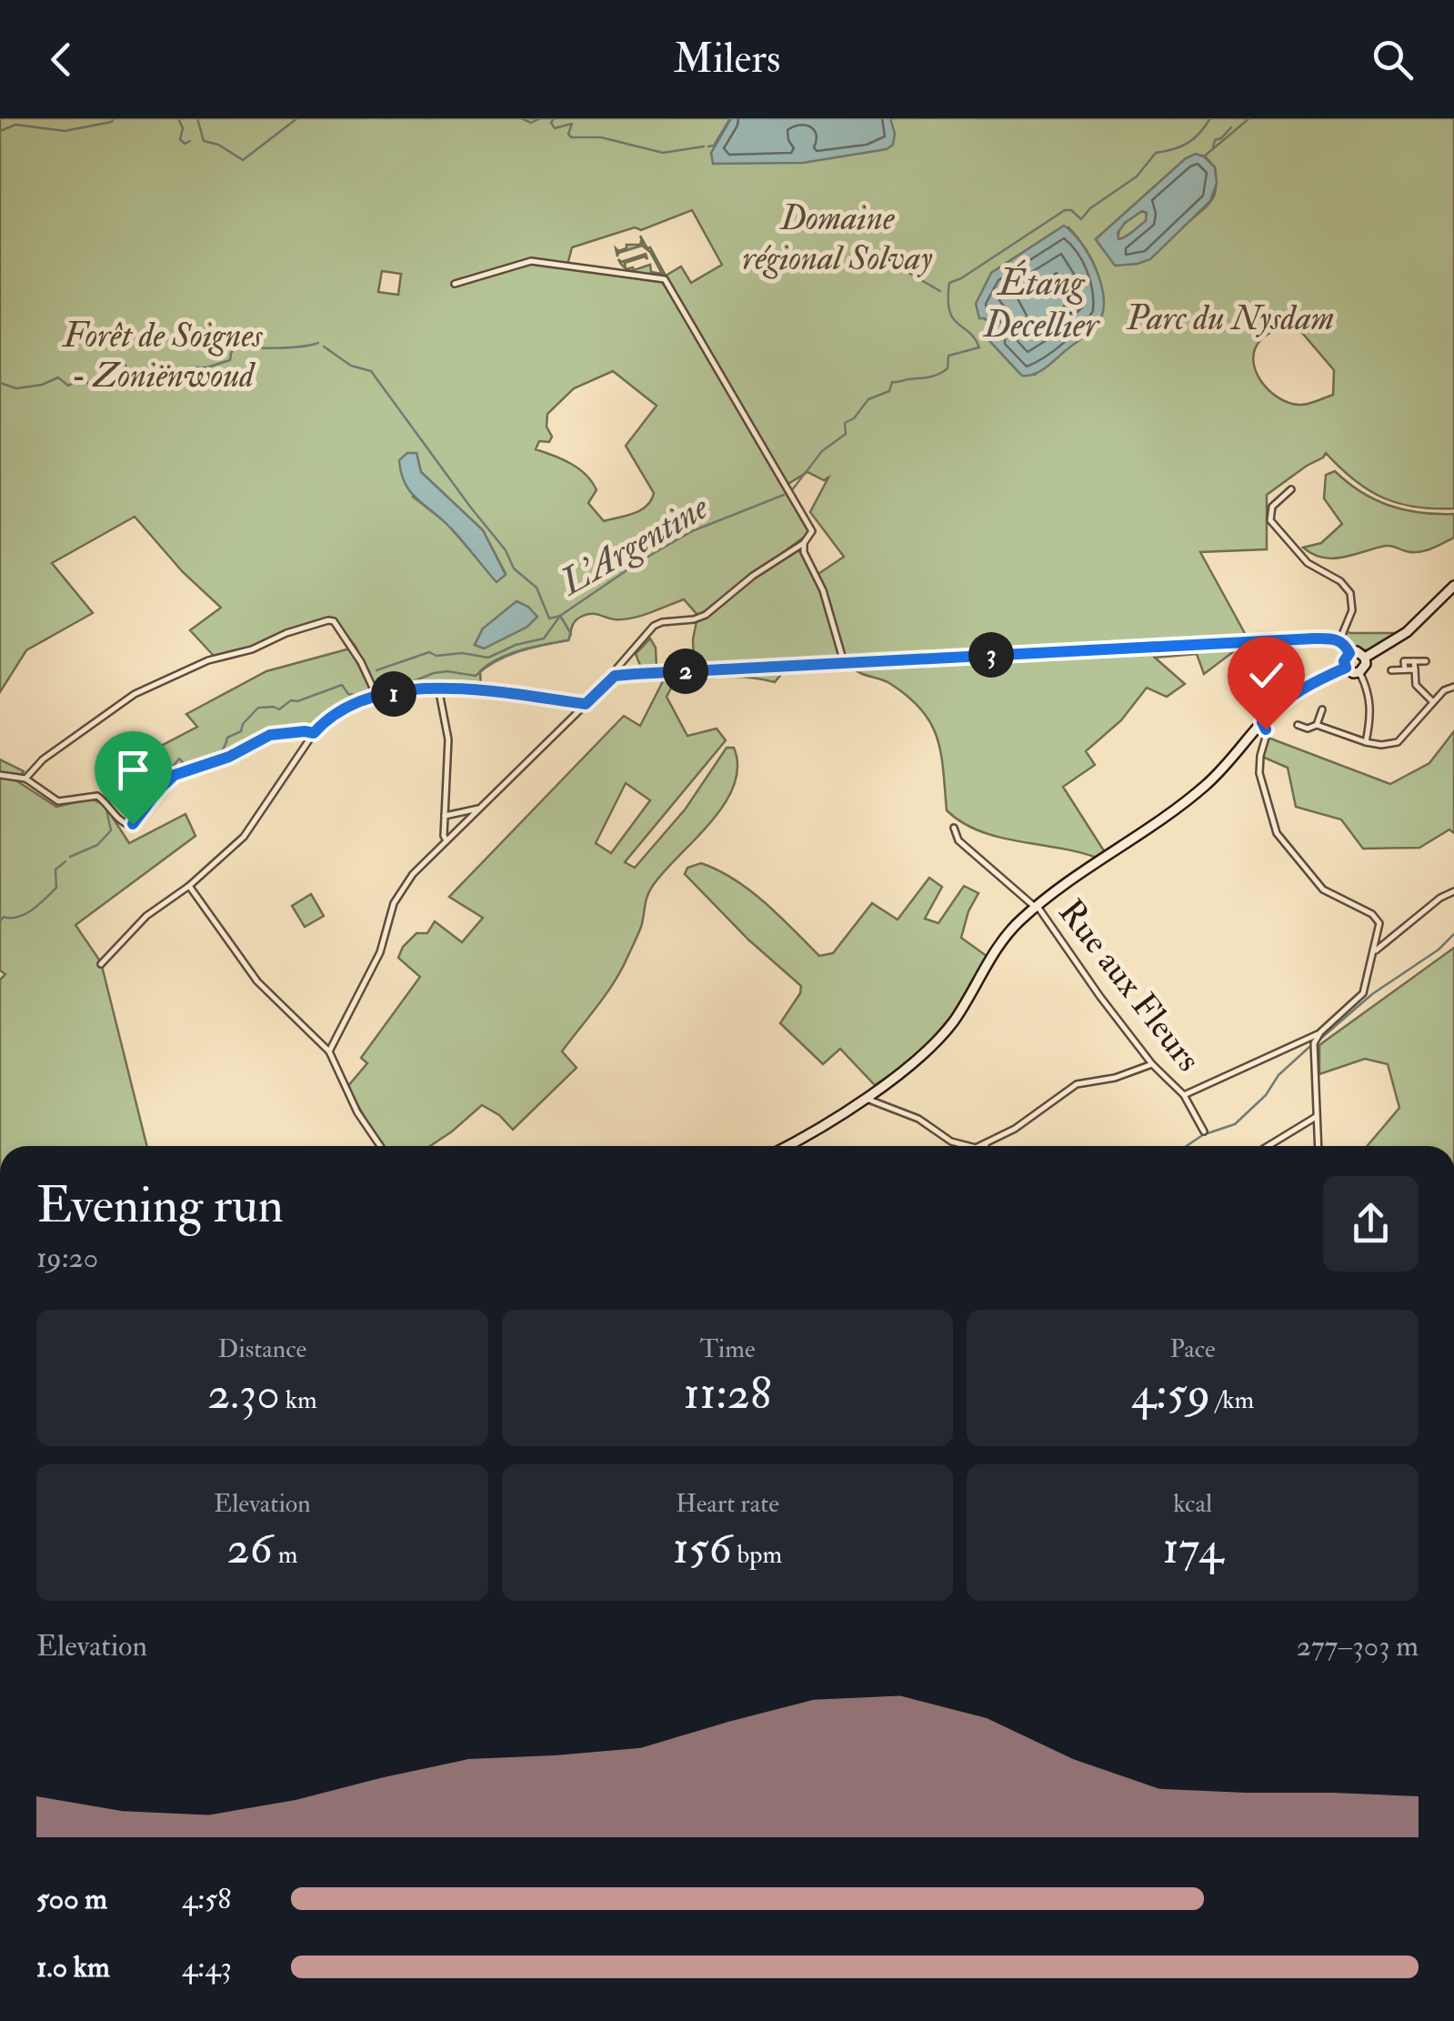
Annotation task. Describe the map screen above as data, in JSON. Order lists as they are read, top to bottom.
{
  "streets": {
    "street": ["Rue aux Fleurs"]
  },
  "water": ["Étang Decellier", "L'Argentine"],
  "parks": ["Domaine régional Solvay", "Parc du Nysdam", "Forêt de Soignes - Zoniënwoud"],
  "page": {
    "header": "Milers",
    "pins": ["3", "2", "1"],
    "heading": ["Evening run", "19:20"],
    "stats": [
      ["Distance", "2.30 km"],
      ["Time", "11:28"],
      ["Pace", "4:59 /km"],
      ["Elevation", "26 m"],
      ["Heart rate", "156 bpm"],
      ["kcal", "174"]
    ],
    "chart": ["Elevation", "277–303 m"],
    "list": [
      {
        "name": "500 m",
        "note": "4:58"
      },
      {
        "name": "1.0 km",
        "note": "4:43"
      }
    ]
  }
}
